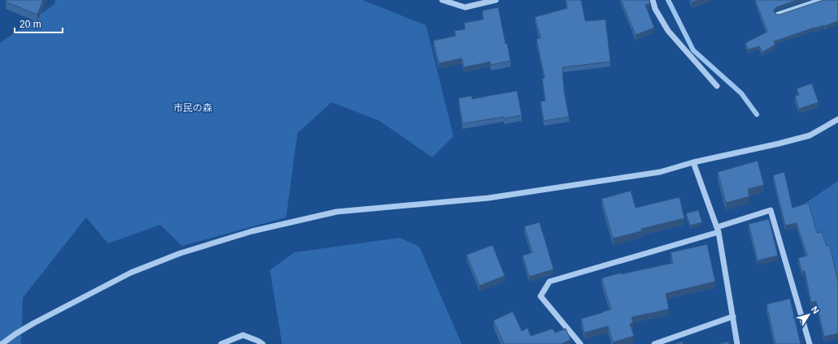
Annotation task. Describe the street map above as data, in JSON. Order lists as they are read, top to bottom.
{
  "parks": ["市民の森"],
  "scale_bar": "20 m",
  "north": "top right"
}
